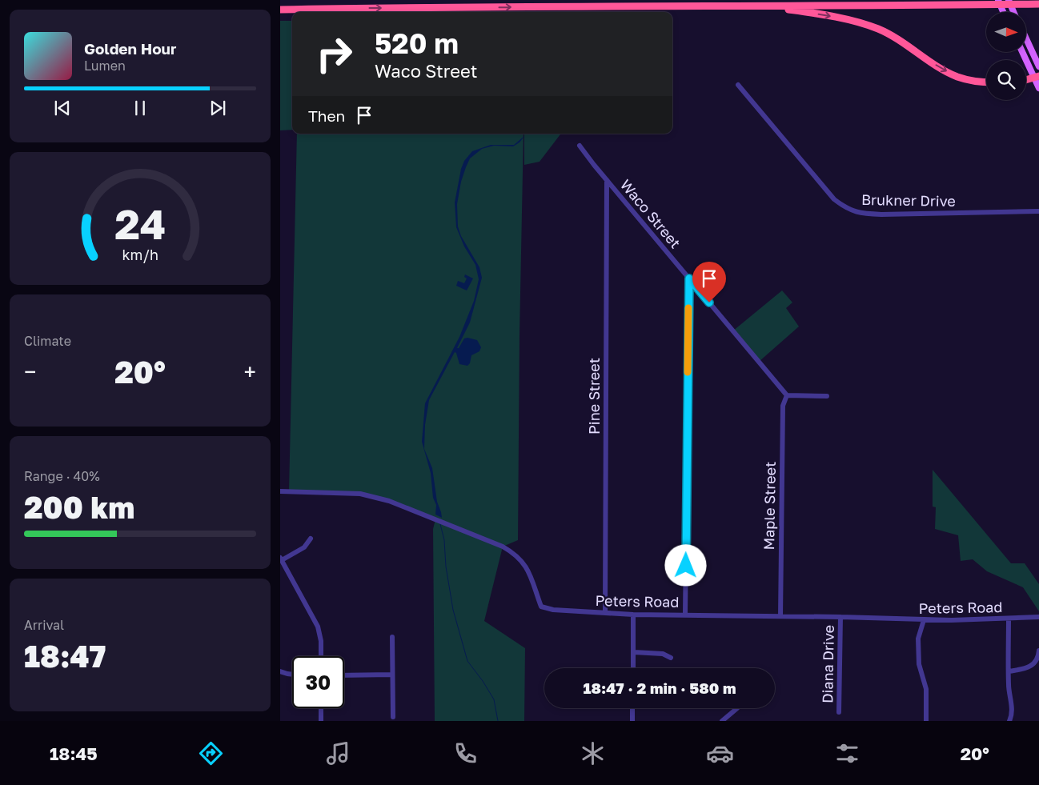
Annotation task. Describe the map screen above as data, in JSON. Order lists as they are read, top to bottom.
{
  "streets": {
    "street": [
      "Brukner Drive",
      "Waco Street",
      "Pine Street",
      "Maple Street",
      "Peters Road",
      "Diana Drive"
    ]
  },
  "crossings": [
    ["Waco Street", "Pine Street"],
    ["Waco Street", "Maple Street"],
    ["Pine Street", "Peters Road"],
    ["Maple Street", "Peters Road"],
    ["Peters Road", "Diana Drive"]
  ],
  "north": "right",
  "page": {
    "turn": ["520 m", "Waco Street"],
    "song": ["Golden Hour", "Lumen"],
    "then": "Then",
    "tile": [
      "Climate",
      ["Range · 40%", "200 km"],
      ["Arrival", "18:47"]
    ],
    "heat": ["−", "20°", "+"],
    "limit": "30",
    "trip": "18:47 · 2 min · 580 m",
    "tabs": ["18:45", "20°"],
    "gauge": ["24", "km/h"]
  }
}
